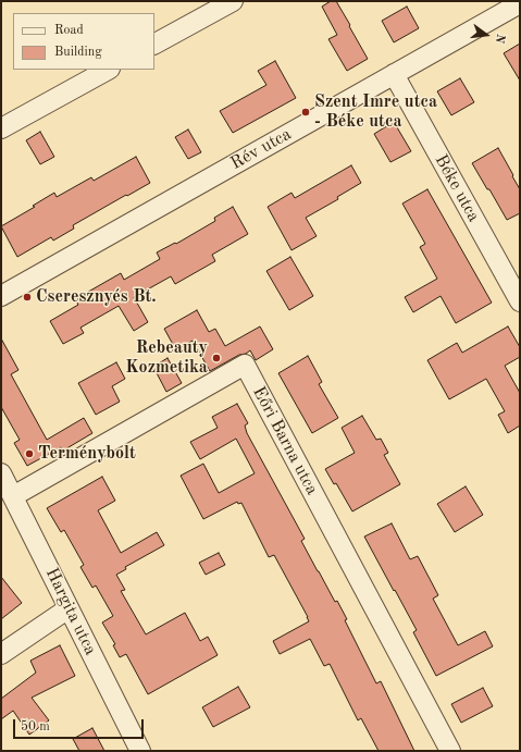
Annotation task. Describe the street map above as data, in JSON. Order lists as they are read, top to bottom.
{
  "streets": {
    "street": [
      "Rév utca",
      "Béke utca",
      "Eőri Barna utca",
      "Hargita utca"
    ]
  },
  "crossings": [
    ["Rév utca", "Béke utca"],
    ["Eőri Barna utca", "Hargita utca"]
  ],
  "places": [
    "Szent Imre utca - Béke utca",
    "Cseresznyés Bt.",
    "Rebeauty Kozmetika",
    "Terménybolt"
  ],
  "legend": ["Road", "Building"],
  "scale_bar": "50 m",
  "north": "right"
}
